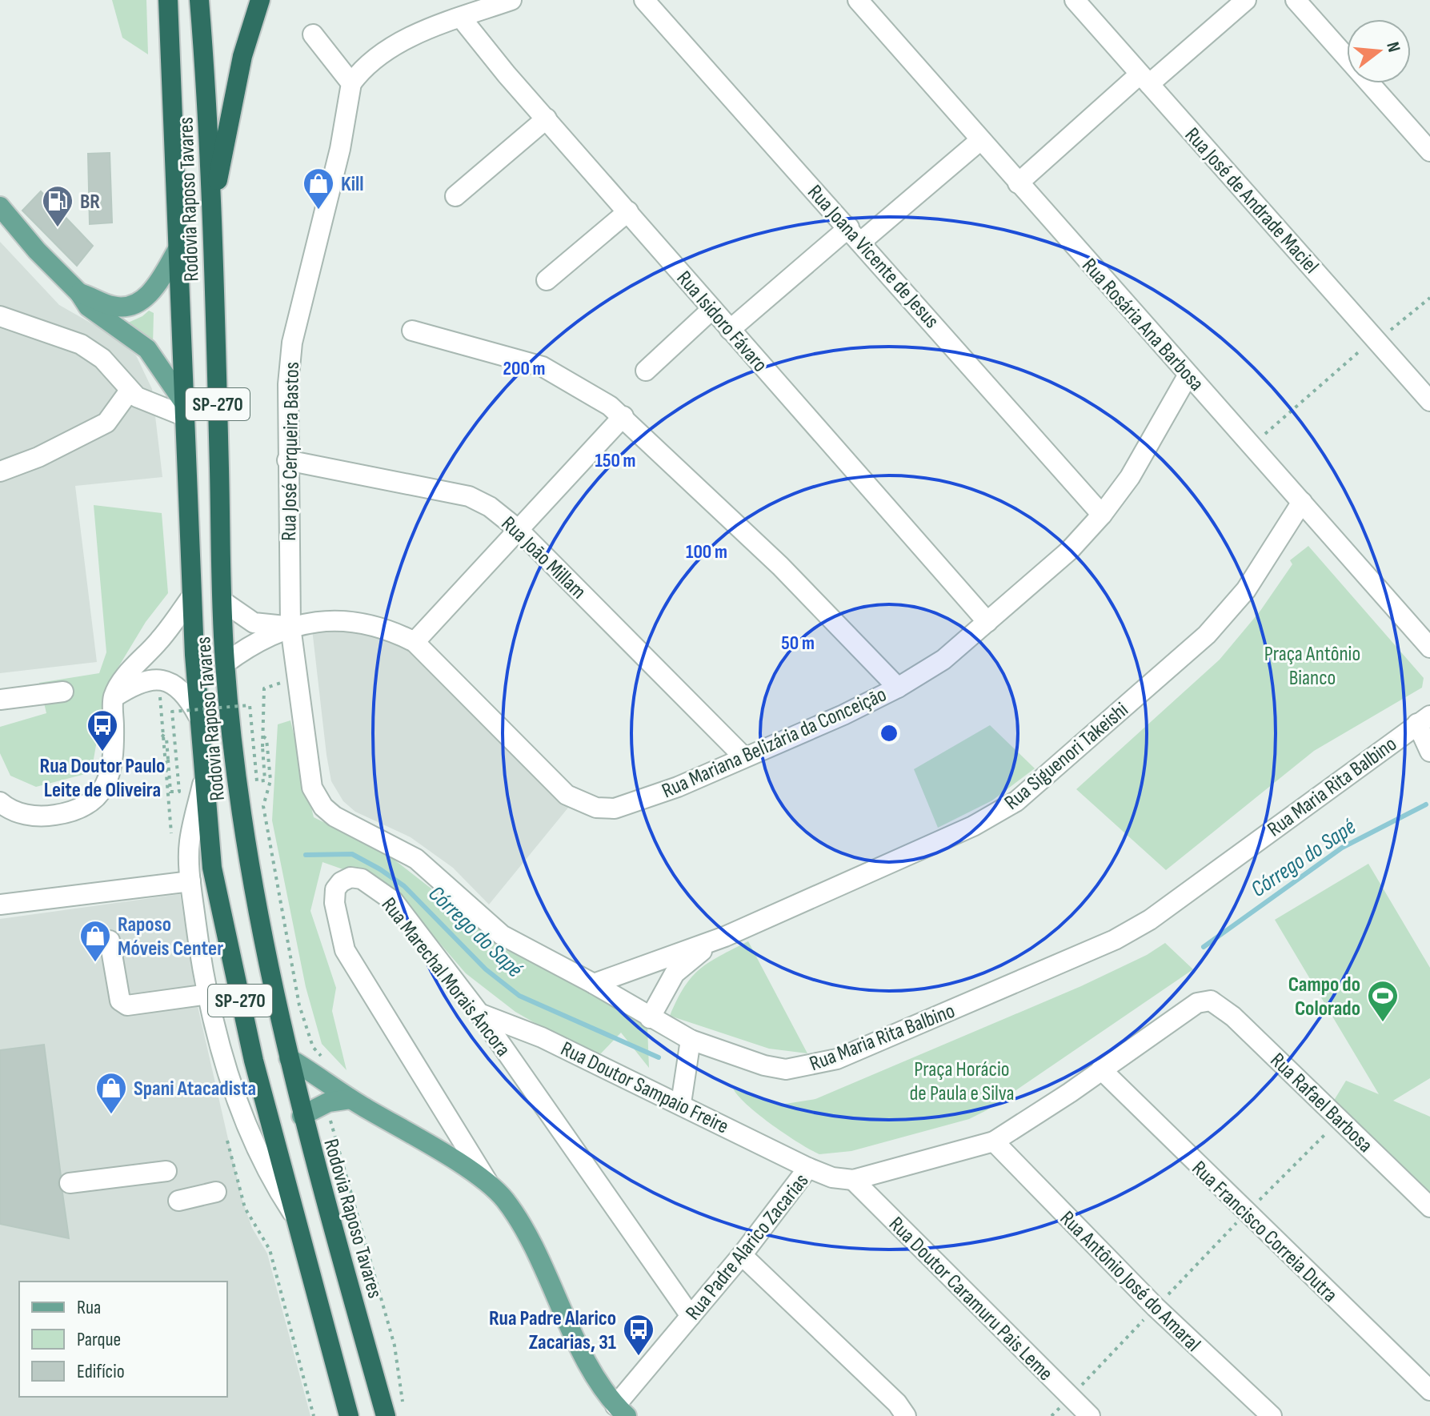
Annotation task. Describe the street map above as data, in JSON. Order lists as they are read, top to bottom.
{
  "streets": {
    "highway": ["Rodovia Raposo Tavares", "SP-270"],
    "street": [
      "Rua José de Andrade Maciel",
      "Rua Joana Vicente de Jesus",
      "Rua Isidoro Fávaro",
      "Rua Rosária Ana Barbosa",
      "Rua José Cerqueira Bastos",
      "Rua João Millam",
      "Rua Mariana Belizária da Conceição",
      "Rua Siguenori Takeishi",
      "Rua Maria Rita Balbino",
      "Rua Marechal Morais Âncora",
      "Rua Doutor Sampaio Freire",
      "Rua Rafael Barbosa",
      "Rua Francisco Correia Dutra",
      "Rua Padre Alarico Zacarias",
      "Rua Antônio José do Amaral",
      "Rua Doutor Caramuru Pais Leme"
    ]
  },
  "crossings": [
    ["Rodovia Raposo Tavares", "Rua Mariana Belizária da Conceição"],
    ["Rua Joana Vicente de Jesus", "Rua Mariana Belizária da Conceição"],
    ["Rua Isidoro Fávaro", "Rua Mariana Belizária da Conceição"],
    ["Rua Rosária Ana Barbosa", "Rua Mariana Belizária da Conceição"],
    ["Rua Rosária Ana Barbosa", "Rua Siguenori Takeishi"],
    ["Rua José Cerqueira Bastos", "Rua João Millam"],
    ["Rua José Cerqueira Bastos", "Rua Mariana Belizária da Conceição"],
    ["Rua José Cerqueira Bastos", "Rua Maria Rita Balbino"],
    ["Rua João Millam", "Rua Mariana Belizária da Conceição"],
    ["Rua Siguenori Takeishi", "Rua Maria Rita Balbino"],
    ["Rua Marechal Morais Âncora", "Rua Doutor Sampaio Freire"],
    ["Rua Marechal Morais Âncora", "Rua Padre Alarico Zacarias"],
    ["Rua Doutor Sampaio Freire", "Rua Padre Alarico Zacarias"],
    ["Rua Rafael Barbosa", "Rua Padre Alarico Zacarias"],
    ["Rua Francisco Correia Dutra", "Rua Padre Alarico Zacarias"],
    ["Rua Padre Alarico Zacarias", "Rua Antônio José do Amaral"],
    ["Rua Padre Alarico Zacarias", "Rua Doutor Caramuru Pais Leme"]
  ],
  "water": ["Córrego do Sapé"],
  "parks": ["Praça Antônio Bianco", "Praça Horácio de Paula e Silva"],
  "places": {
    "shop": ["Kill", "Raposo Móveis Center", "Spani Atacadista"],
    "fuel station": ["BR"],
    "bus stop": ["Rua Doutor Paulo Leite de Oliveira", "Rua Padre Alarico Zacarias, 31"],
    "sports": ["Campo do Colorado"]
  },
  "legend": ["Rua", "Parque", "Edifício"],
  "north": "right",
  "rings": [
    "200 m",
    "150 m",
    "100 m",
    "50 m"
  ]
}
